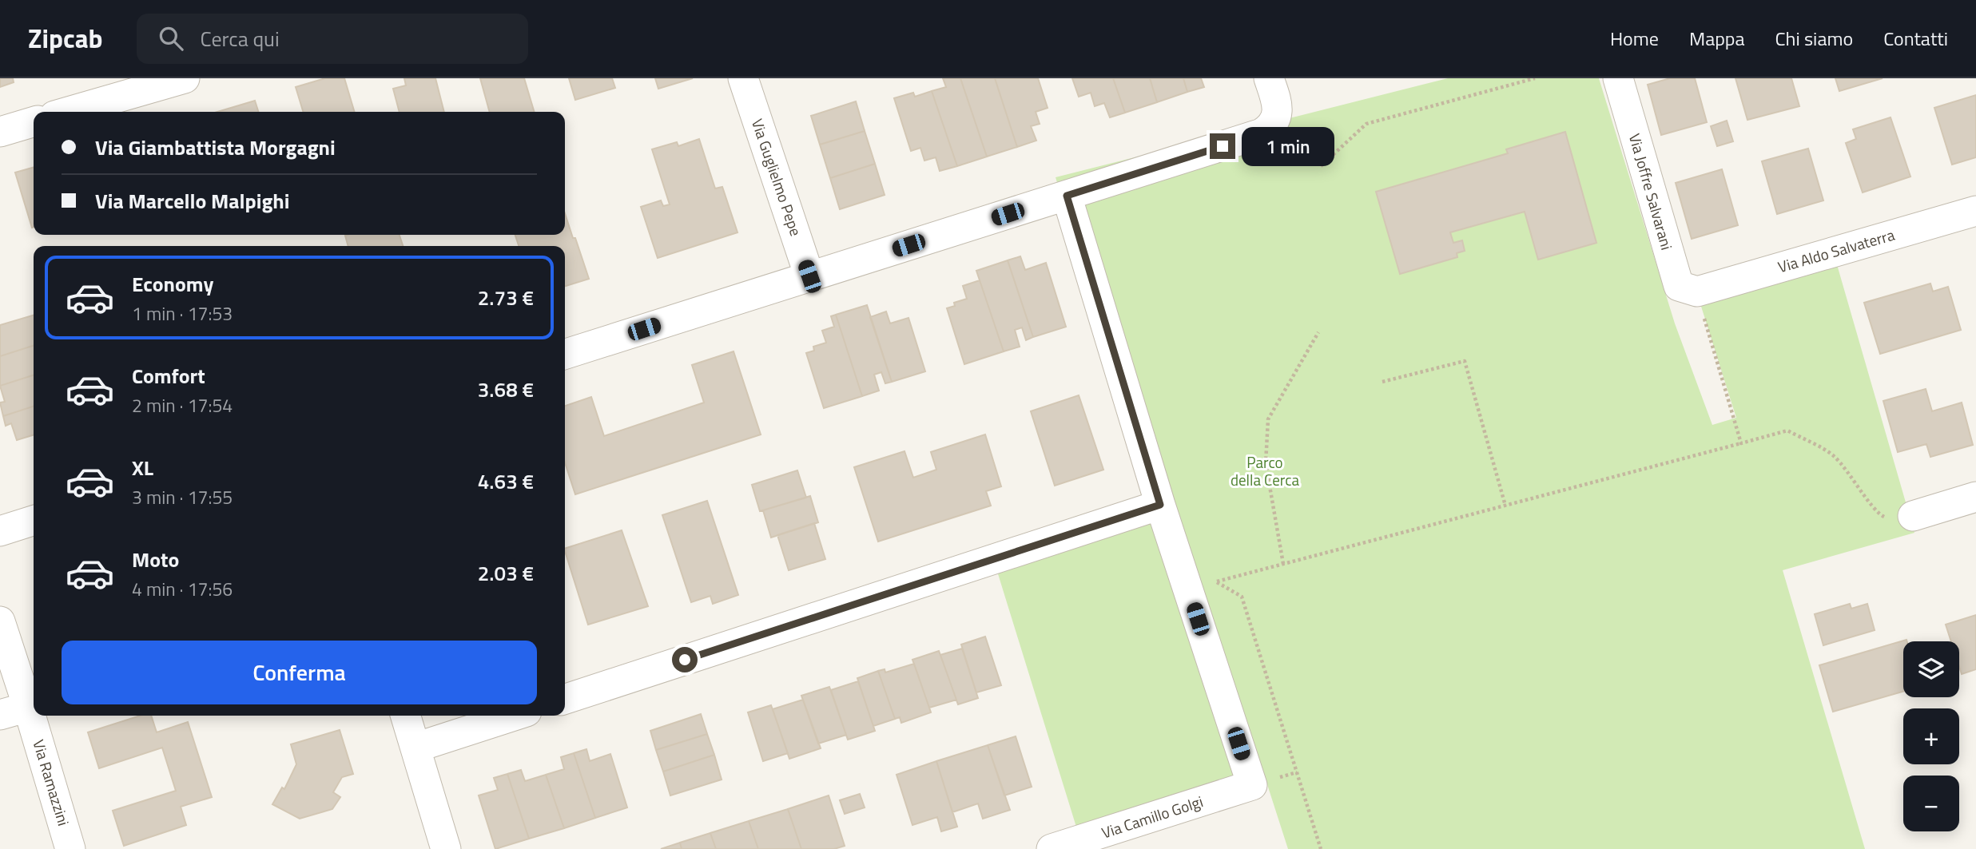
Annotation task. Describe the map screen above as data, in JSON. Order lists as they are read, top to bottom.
{
  "streets": {
    "street": [
      "Via Guglielmo Pepe",
      "Via Joffre Salvarani",
      "Via Aldo Salvaterra",
      "Via Ramazzini",
      "Via Camillo Golgi"
    ]
  },
  "crossings": [
    ["Via Joffre Salvarani", "Via Aldo Salvaterra"]
  ],
  "parks": ["Parco della Cerca"],
  "page": {
    "header": "Zipcab",
    "search": "Cerca qui",
    "nav": [
      "Home",
      "Mappa",
      "Chi siamo",
      "Contatti"
    ],
    "banner": ["Via Giambattista Morgagni", "Via Marcello Malpighi"],
    "bubble": "1 min",
    "list": [
      {
        "name": "Economy",
        "note": "1 min · 17:53",
        "value": "2.73 €"
      },
      {
        "name": "Comfort",
        "note": "2 min · 17:54",
        "value": "3.68 €"
      },
      {
        "name": "XL",
        "note": "3 min · 17:55",
        "value": "4.63 €"
      },
      {
        "name": "Moto",
        "note": "4 min · 17:56",
        "value": "2.03 €"
      }
    ],
    "buttons": "Conferma",
    "map_buttons": ["+", "−"]
  }
}
